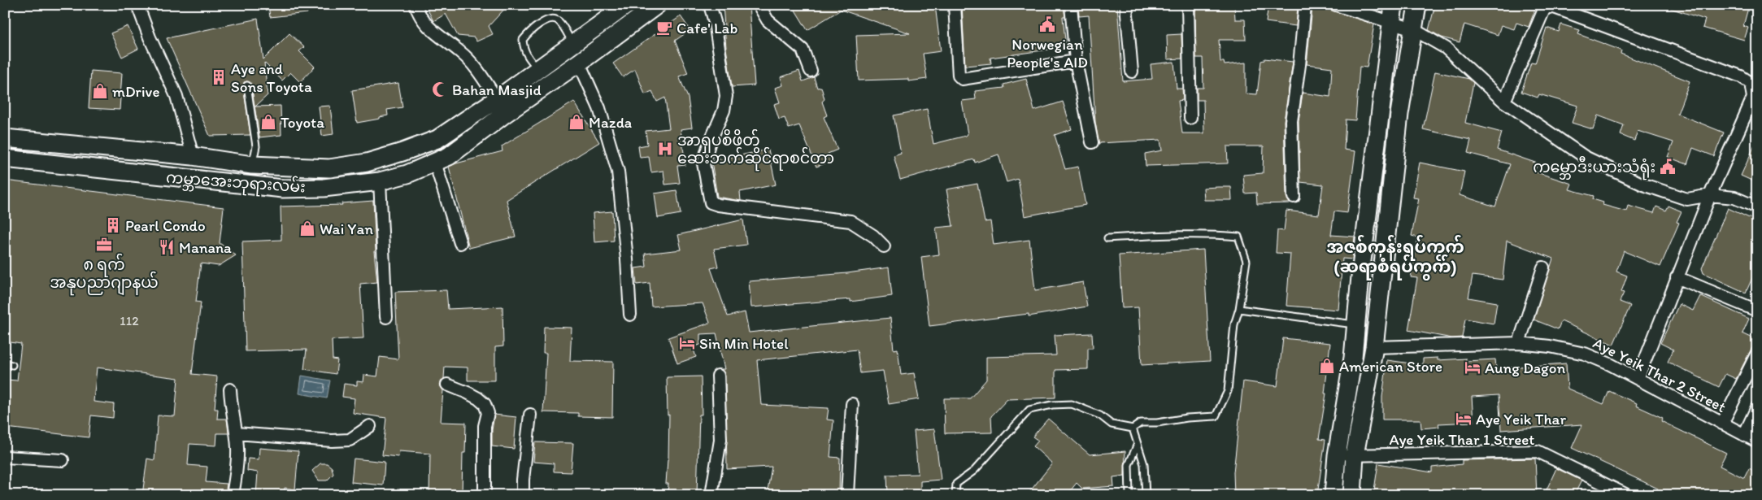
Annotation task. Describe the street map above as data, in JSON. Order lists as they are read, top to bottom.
{
  "streets": {
    "main road": ["ကမ္ဘာအေးဘုရားလမ်း"],
    "street": ["Aye Yeik Thar 2 Street", "Aye Yeik Thar 1 Street"]
  },
  "districts": ["အဇစ်ကုန်းရပ်ကွက် (ဆရာစံရပ်ကွက်)"],
  "places": {
    "public building": ["Norwegian People's AID", "ကမ္ဘောဒီးယားသံရုံး"],
    "cafe": ["Cafe' Lab"],
    "building": ["Aye and Sons Toyota", "Pearl Condo"],
    "mosque": ["Bahan Masjid"],
    "shop": [
      "mDrive",
      "Toyota",
      "Mazda",
      "Wai Yan",
      "American Store"
    ],
    "hospital": ["အာရှပစိဖိတ် ဆေးဘက်ဆိုင်ရာစင်တာ"],
    "office": ["၈ ရက် အနုပညာဂျာနယ်"],
    "restaurant": ["Manana"],
    "hotel": ["Sin Min Hotel", "Aung Dagon", "Aye Yeik Thar"]
  },
  "house_numbers": ["112"]
}
